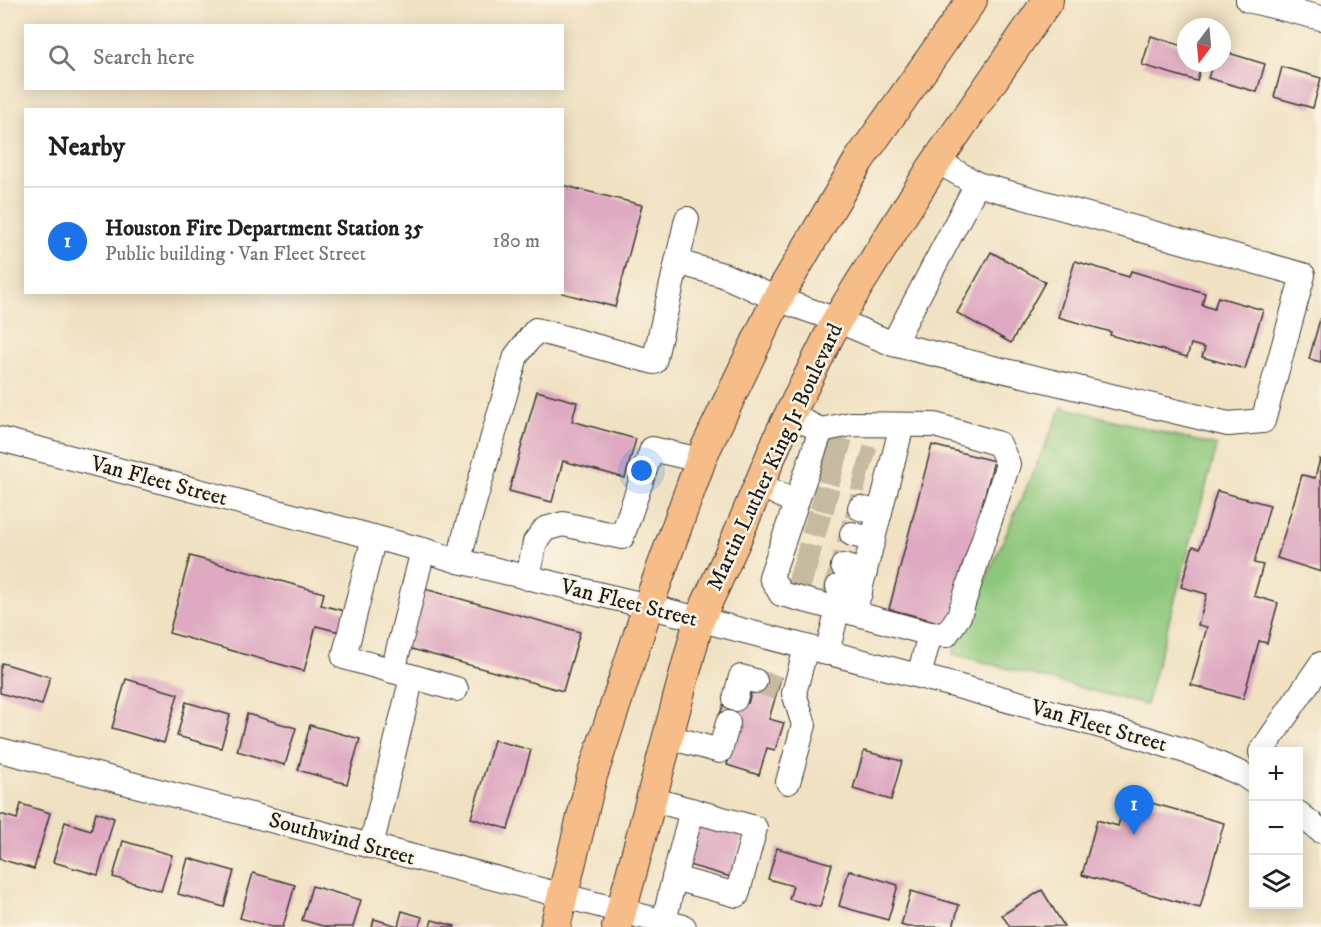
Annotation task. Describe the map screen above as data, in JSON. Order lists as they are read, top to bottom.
{
  "streets": {
    "main road": ["Martin Luther King Jr Boulevard"],
    "street": ["Van Fleet Street", "Southwind Street"]
  },
  "crossings": [
    ["Martin Luther King Jr Boulevard", "Van Fleet Street"],
    ["Martin Luther King Jr Boulevard", "Southwind Street"]
  ],
  "north": "bottom",
  "page": {
    "search": "Search here",
    "heading": "Nearby",
    "list": [
      {
        "mark": "1",
        "name": "Houston Fire Department Station 35",
        "note": "Public building · Van Fleet Street",
        "value": "180 m"
      }
    ],
    "map_buttons": ["+", "−"],
    "pins": "1"
  }
}
